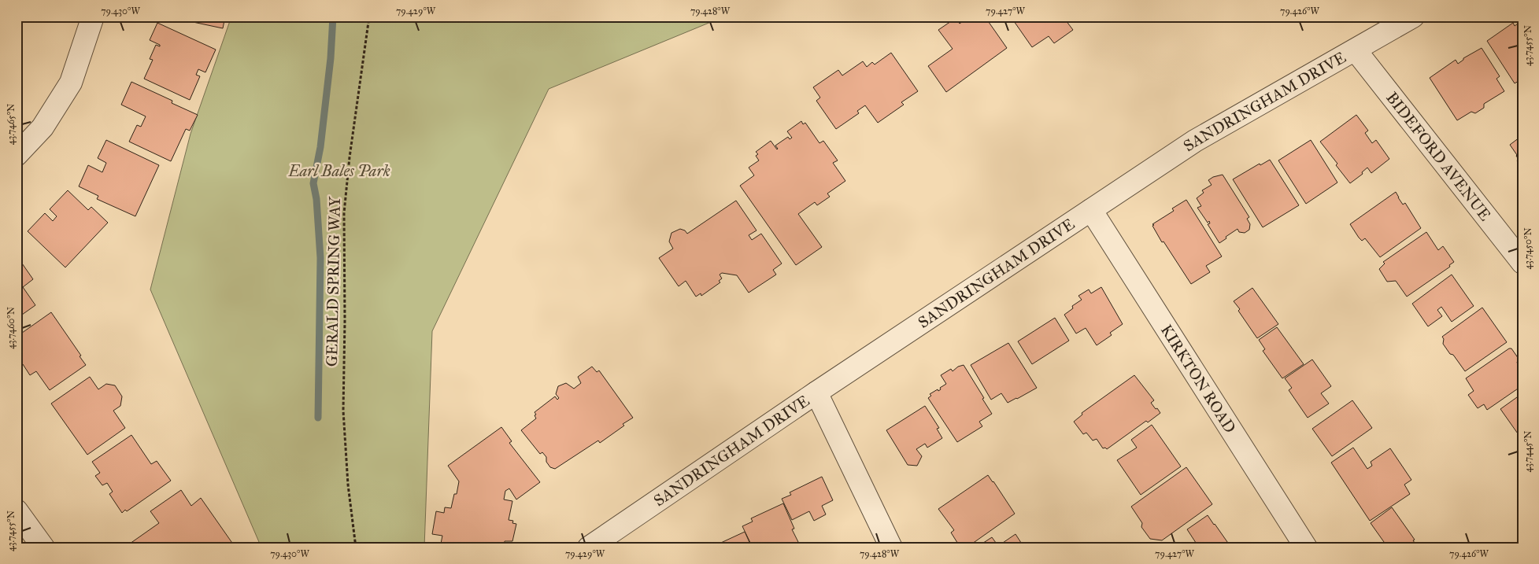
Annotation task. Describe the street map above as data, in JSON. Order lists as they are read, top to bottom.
{
  "streets": {
    "street": ["SANDRINGHAM DRIVE", "BIDEFORD AVENUE", "KIRKTON ROAD"],
    "path": ["GERALD SPRING WAY"]
  },
  "crossings": [
    ["SANDRINGHAM DRIVE", "BIDEFORD AVENUE"],
    ["SANDRINGHAM DRIVE", "KIRKTON ROAD"]
  ],
  "parks": ["Earl Bales Park"],
  "coordinates": [
    "79.430°W",
    "79.429°W",
    "79.428°W",
    "79.427°W",
    "79.426°W",
    "43.7455°N",
    "43.7465°N",
    "43.7450°N",
    "43.7460°N",
    "43.7445°N"
  ]
}
